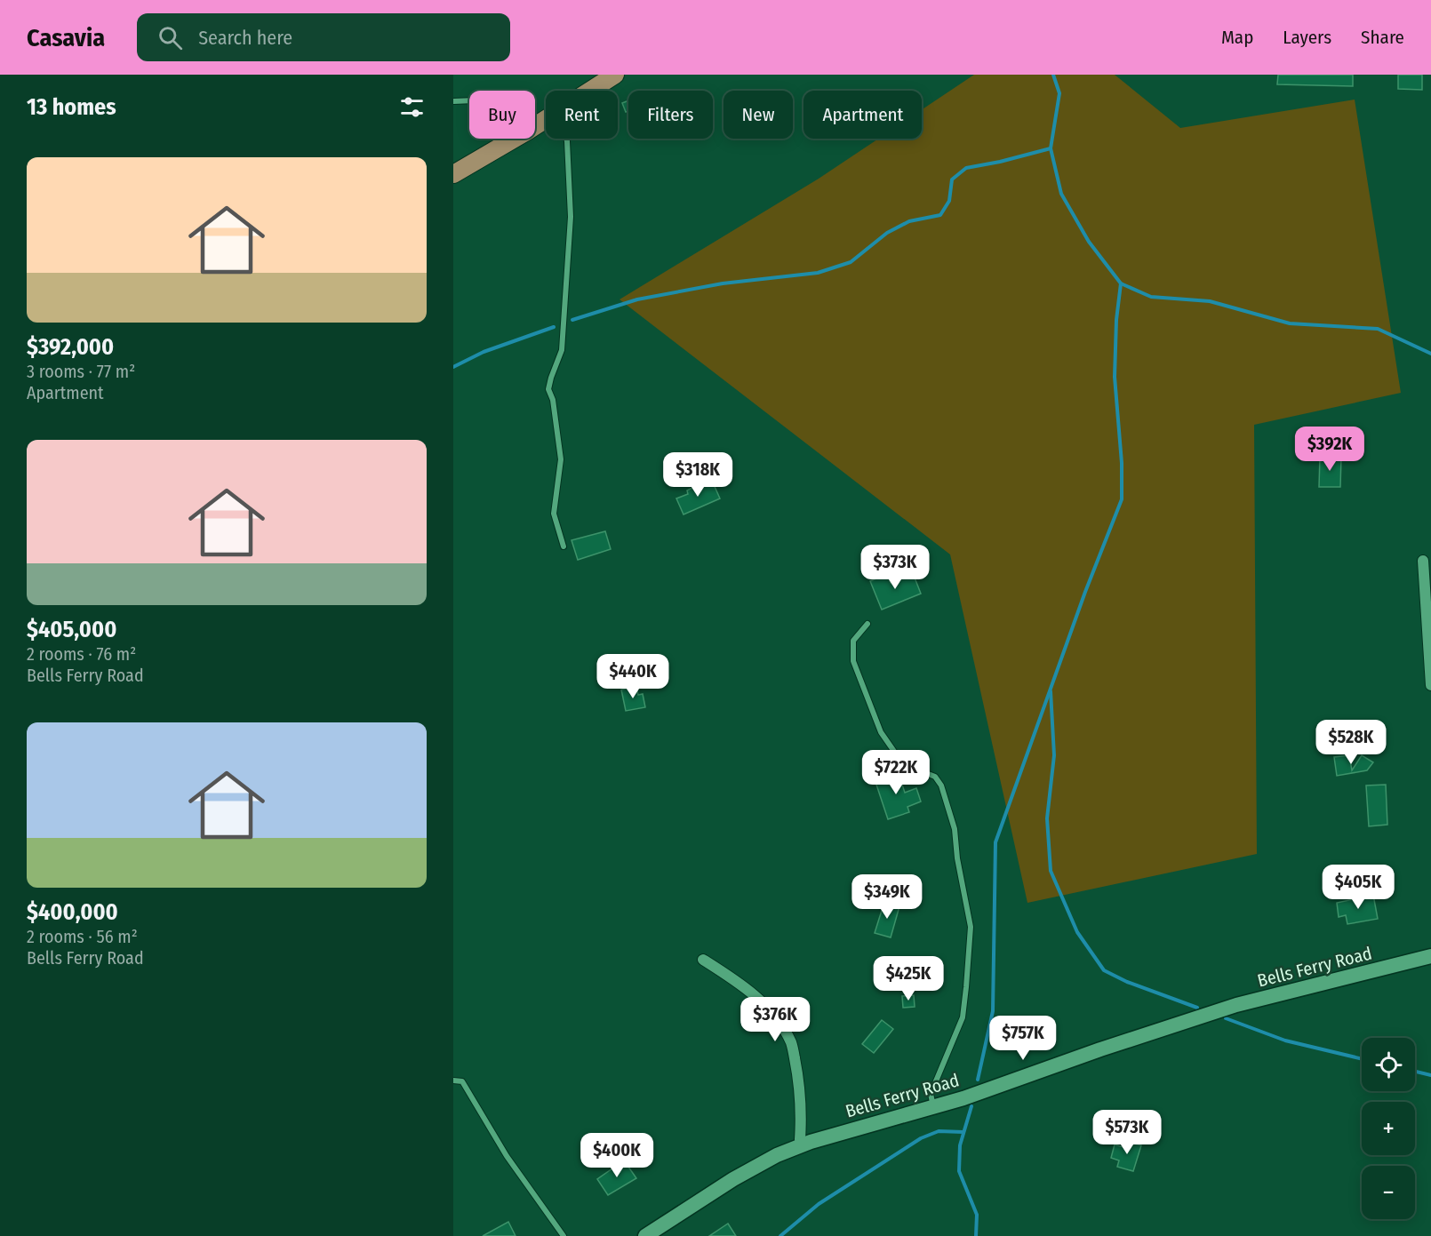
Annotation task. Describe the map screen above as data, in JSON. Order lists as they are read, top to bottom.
{
  "streets": {
    "main road": ["Bells Ferry Road"]
  },
  "page": {
    "header": "Casavia",
    "search": "Search here",
    "nav": ["Map", "Layers", "Share"],
    "heading": "13 homes",
    "chip": [
      "Buy",
      "Rent",
      "Filters",
      "New",
      "Apartment"
    ],
    "list": [
      {
        "name": "$392,000",
        "note": "3 rooms · 77 m² · Apartment"
      },
      {
        "name": "$405,000",
        "note": "2 rooms · 76 m² · Bells Ferry Road"
      },
      {
        "name": "$400,000",
        "note": "2 rooms · 56 m² · Bells Ferry Road"
      }
    ],
    "price": [
      "$392K",
      "$318K",
      "$373K",
      "$440K",
      "$528K",
      "$722K",
      "$405K",
      "$349K",
      "$425K",
      "$376K",
      "$757K",
      "$573K",
      "$400K"
    ],
    "map_buttons": ["+", "−"]
  }
}
